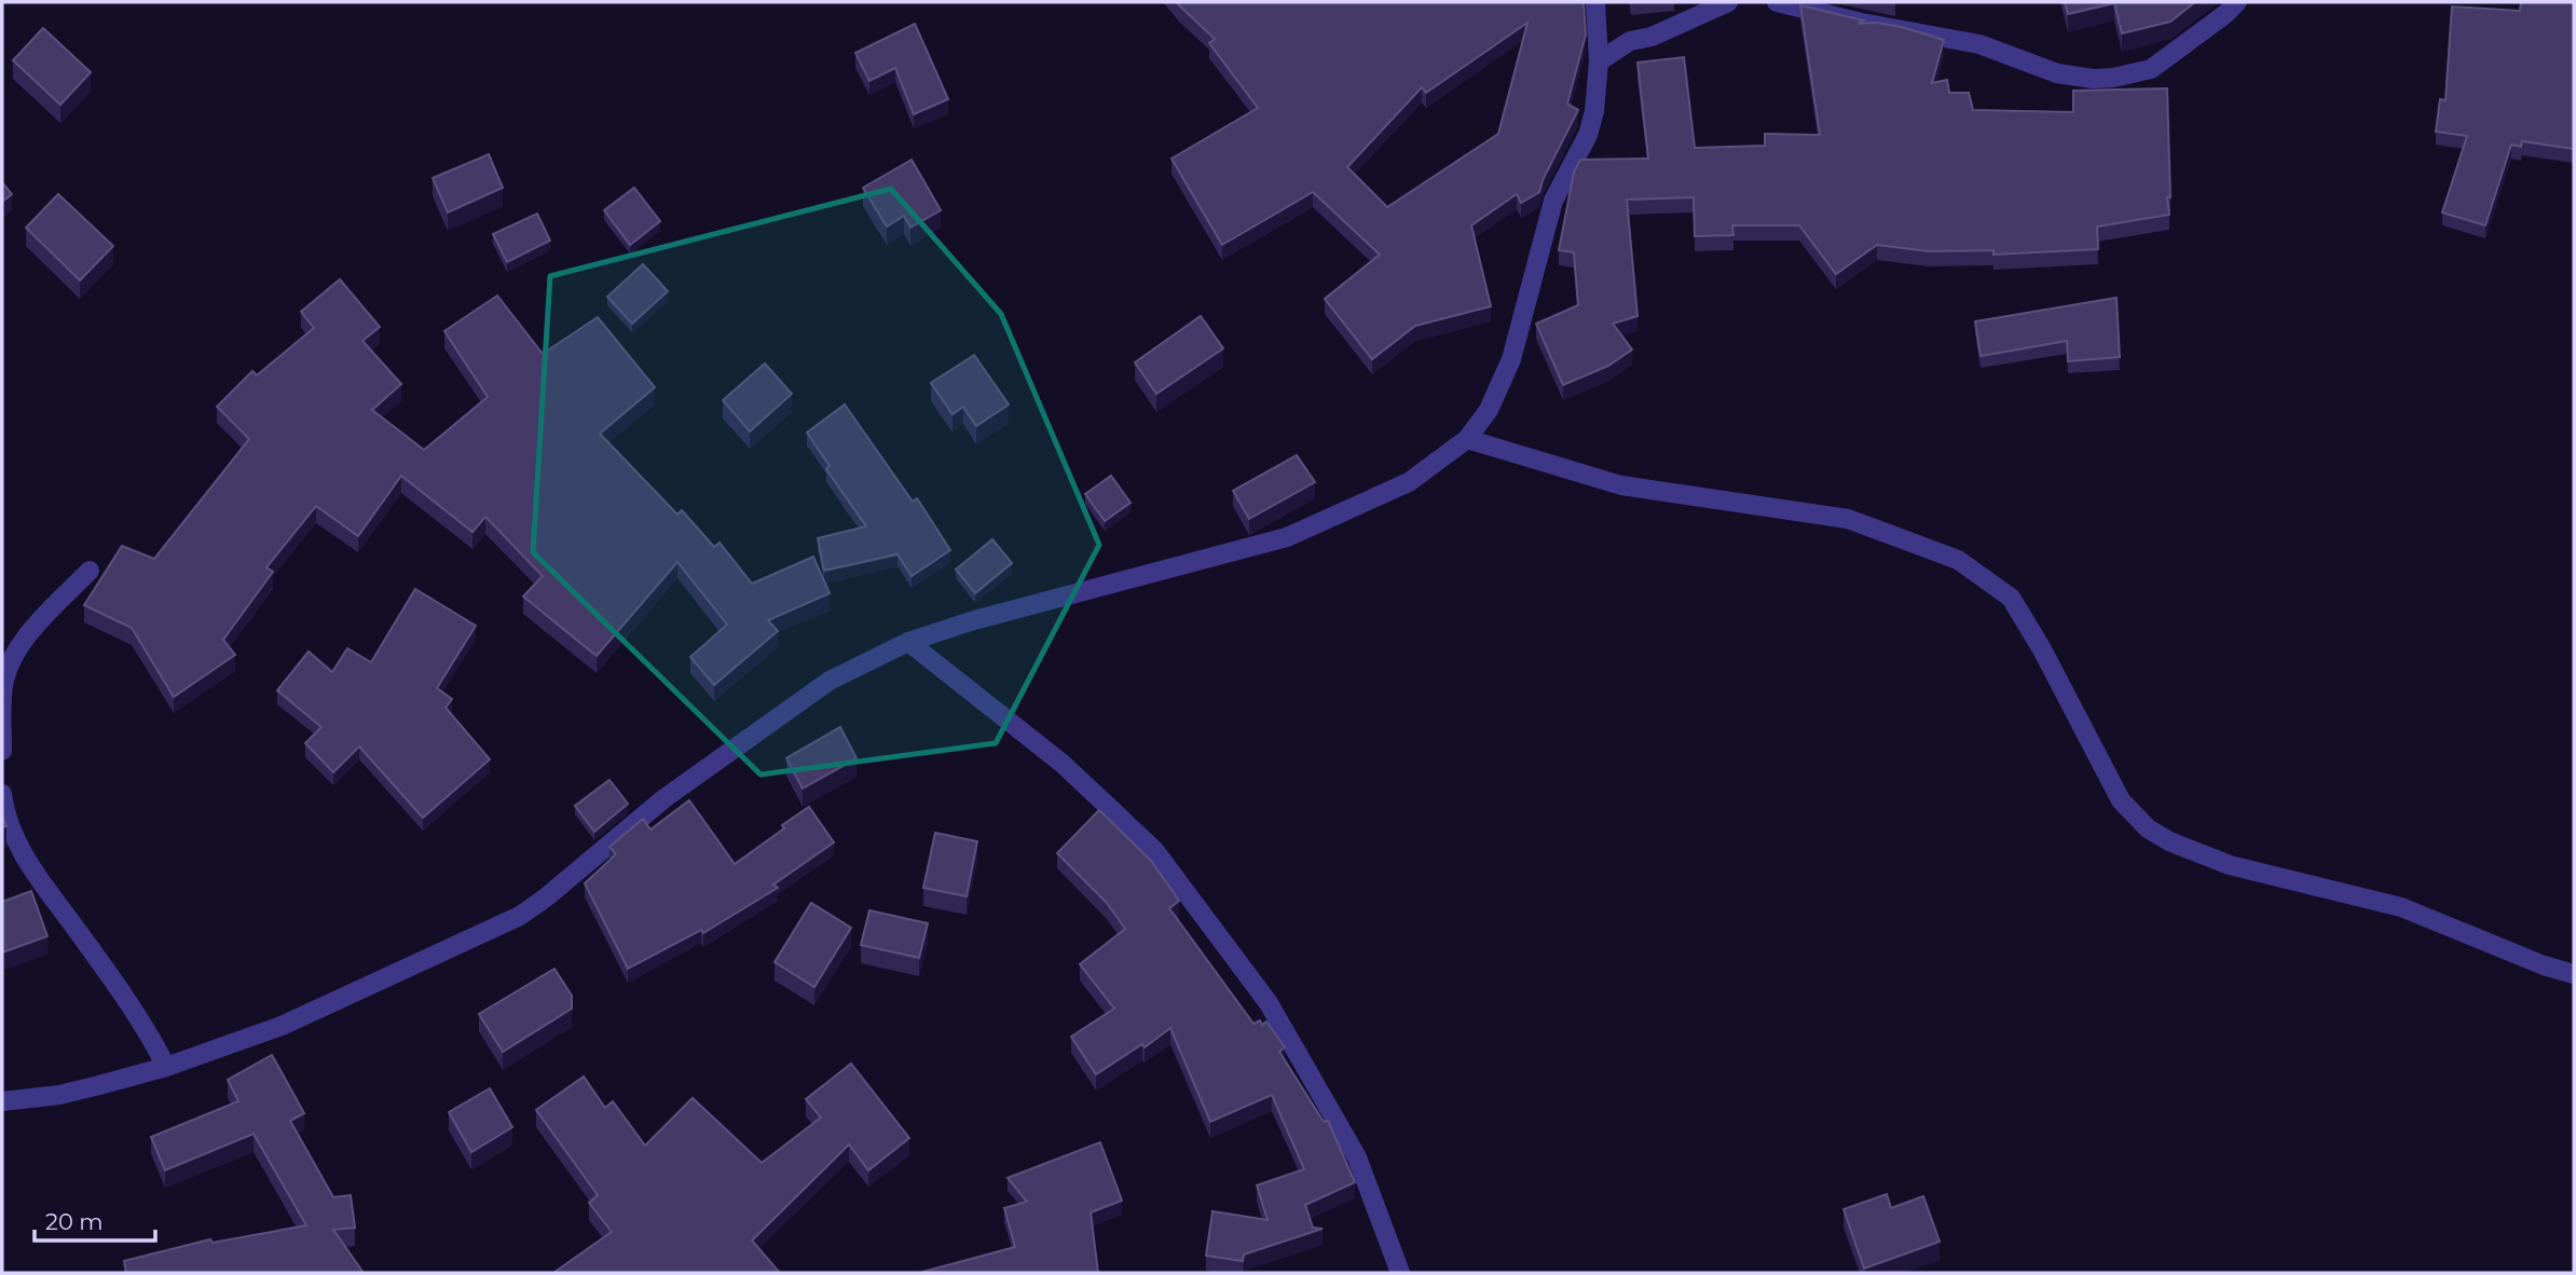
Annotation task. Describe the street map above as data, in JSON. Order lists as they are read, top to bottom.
{
  "scale_bar": "20 m"
}
